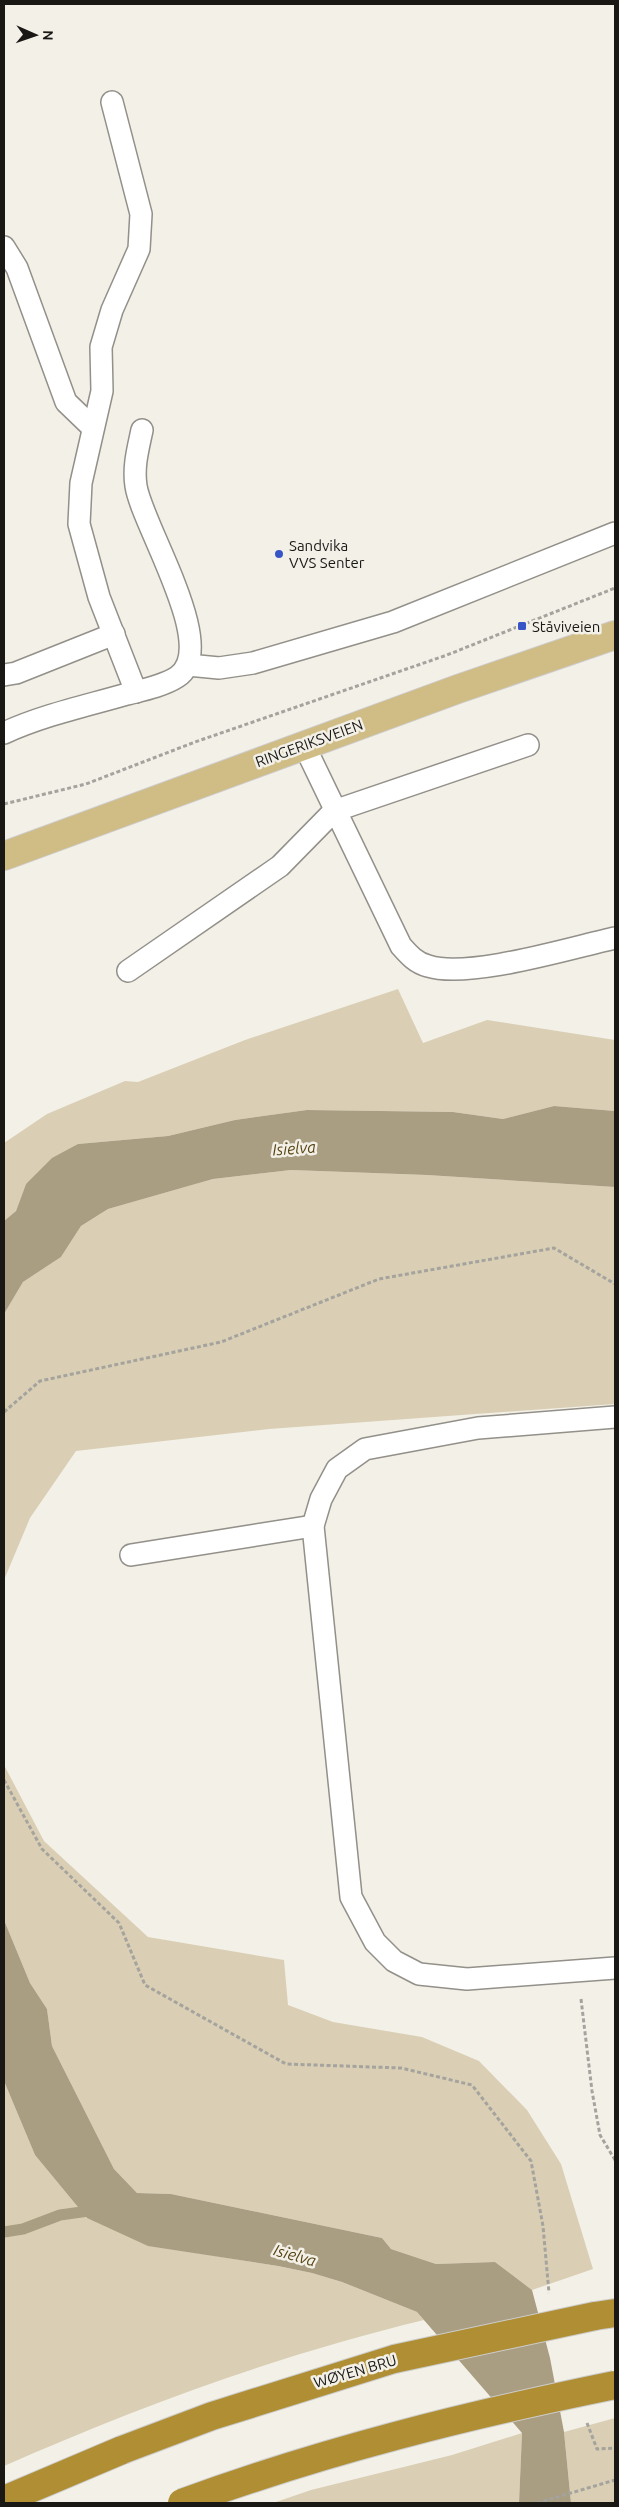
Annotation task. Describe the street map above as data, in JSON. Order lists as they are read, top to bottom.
{
  "streets": {
    "highway": ["WØYEN BRU"],
    "main road": ["RINGERIKSVEIEN"]
  },
  "water": ["Isielva"],
  "places": {
    "other": ["Sandvika VVS Senter"],
    "transit": ["Ståviveien"]
  },
  "north": "right"
}
